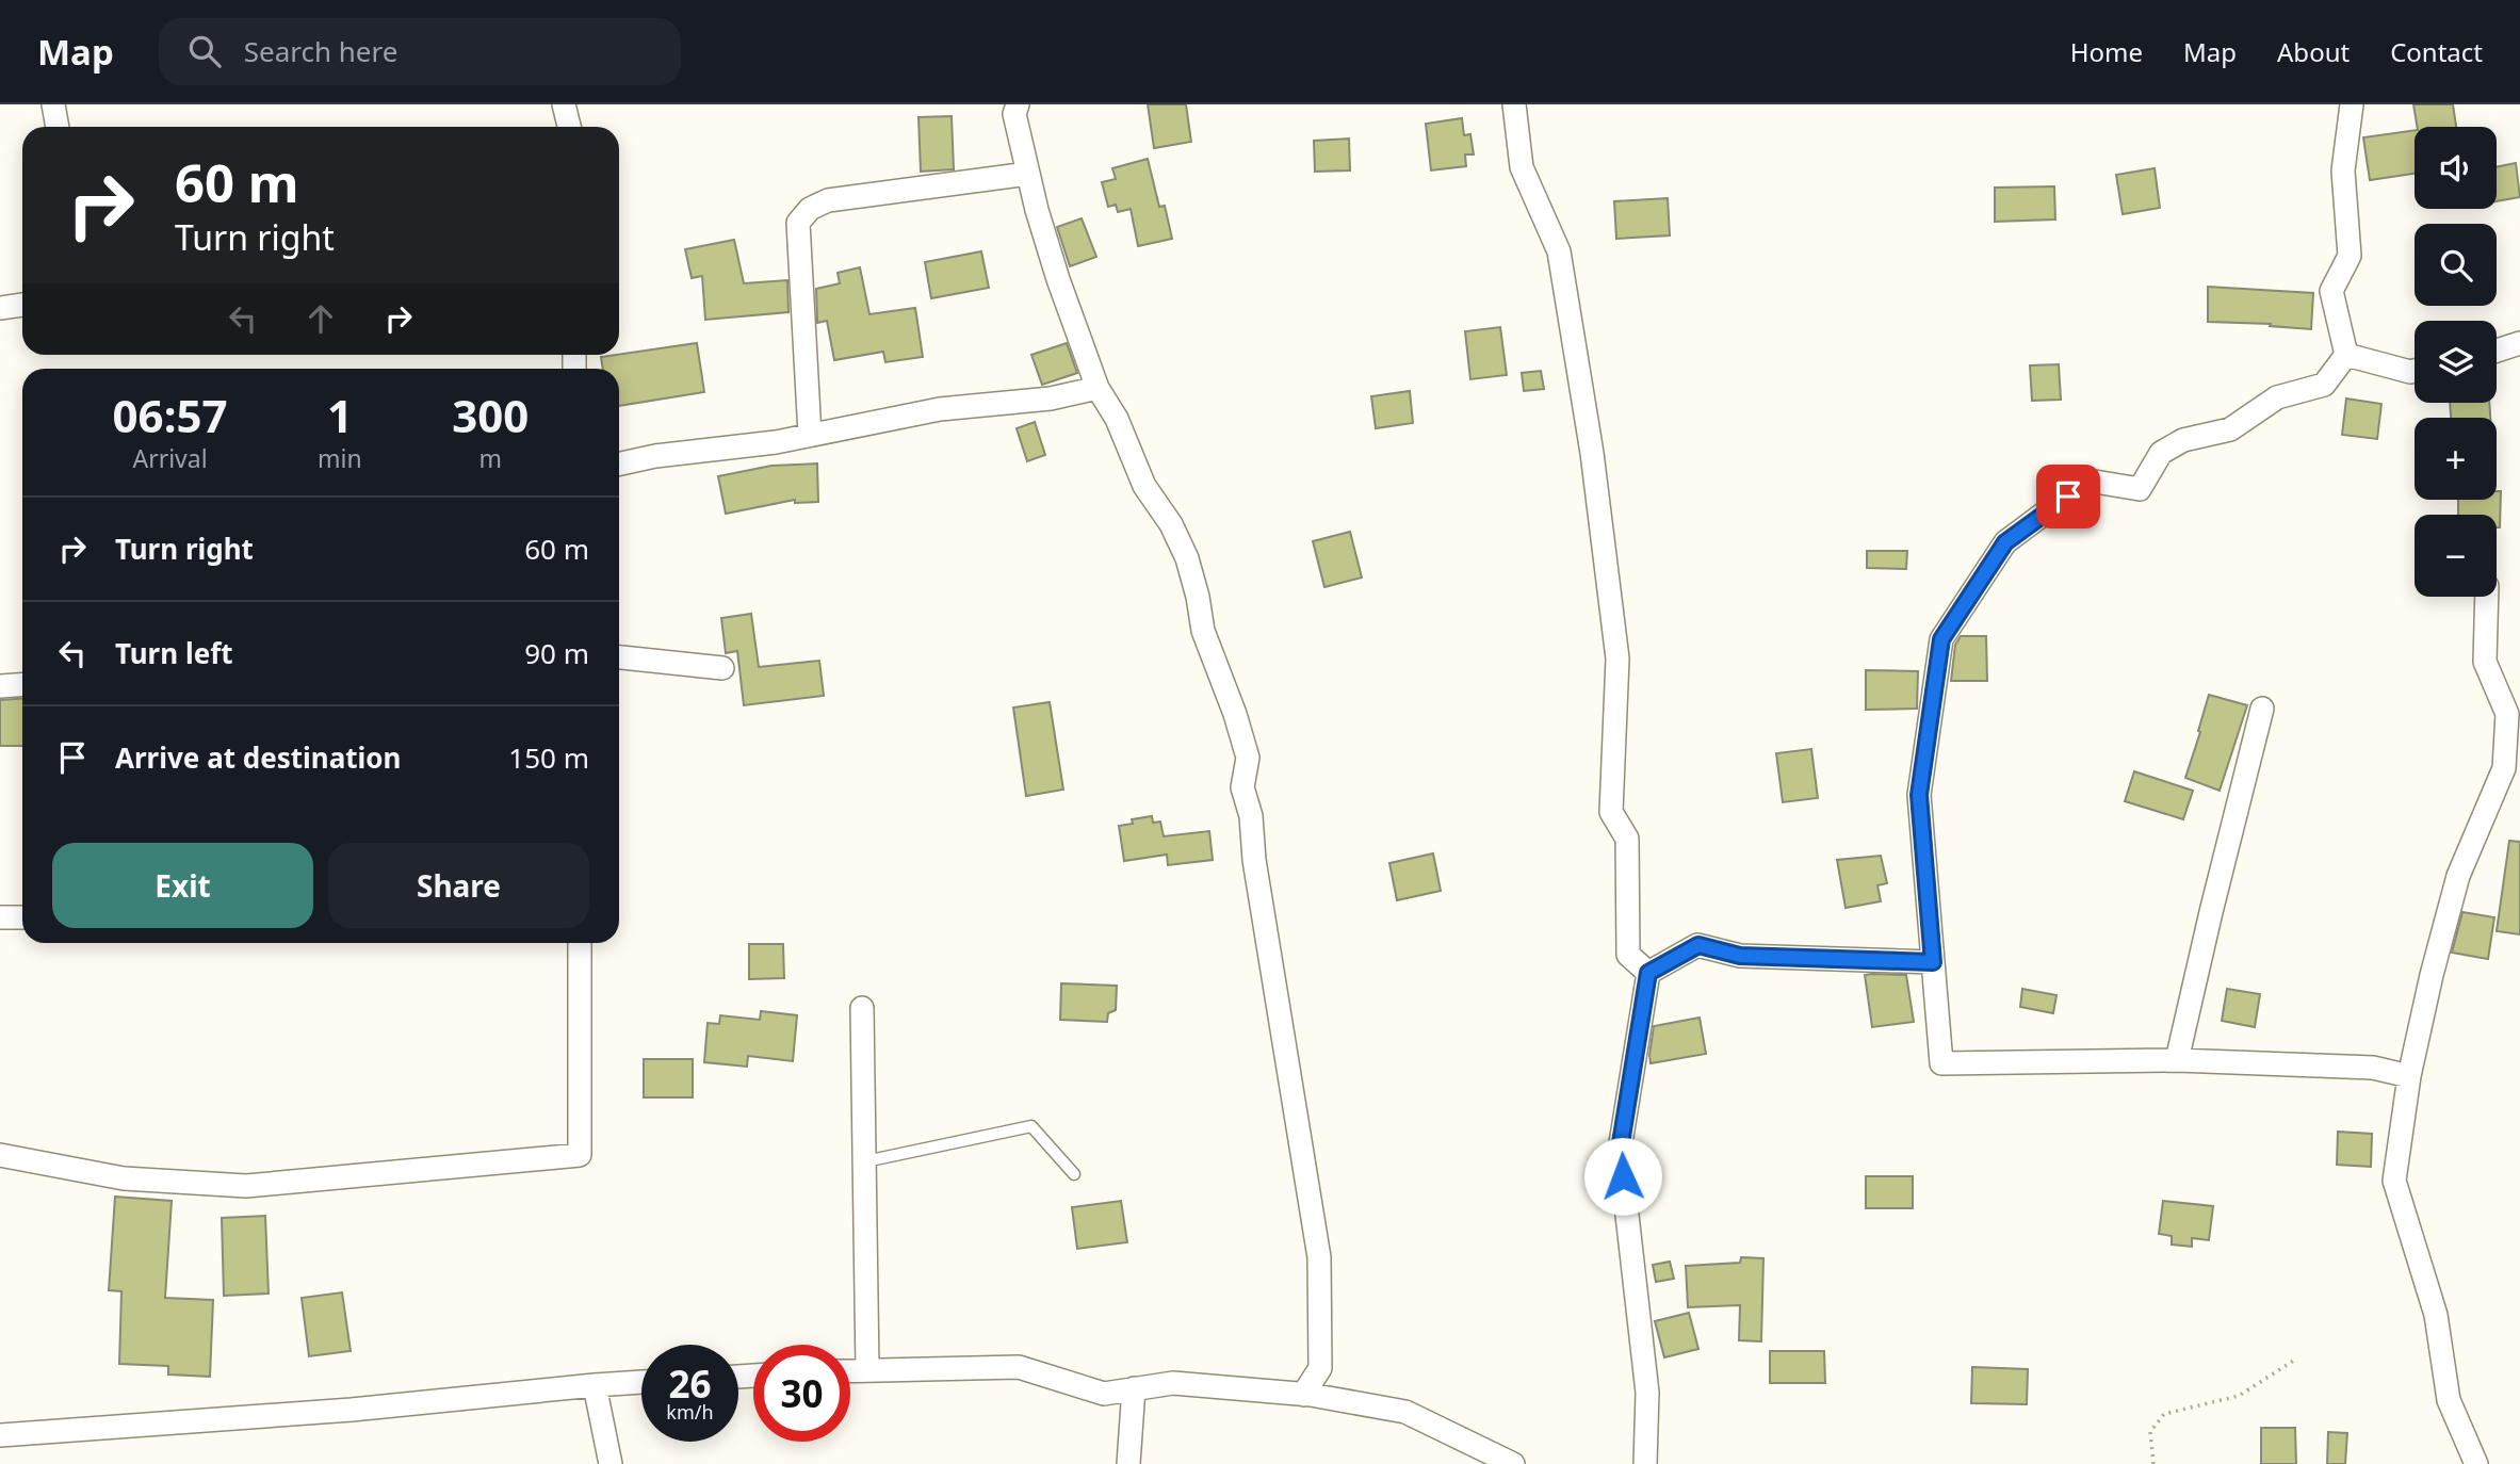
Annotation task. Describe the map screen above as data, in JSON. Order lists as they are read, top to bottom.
{
  "page": {
    "header": "Map",
    "search": "Search here",
    "nav": [
      "Home",
      "Map",
      "About",
      "Contact"
    ],
    "map_buttons": ["+", "−"],
    "turn": ["60 m", "Turn right"],
    "eta": [
      "06:57",
      "Arrival",
      "1",
      "min",
      "300",
      "m"
    ],
    "list": [
      {
        "name": "Turn right",
        "value": "60 m"
      },
      {
        "name": "Turn left",
        "value": "90 m"
      },
      {
        "name": "Arrive at destination",
        "value": "150 m"
      }
    ],
    "buttons": ["Exit", "Share"],
    "speed": "26 km/h",
    "limit": "30"
  }
}
